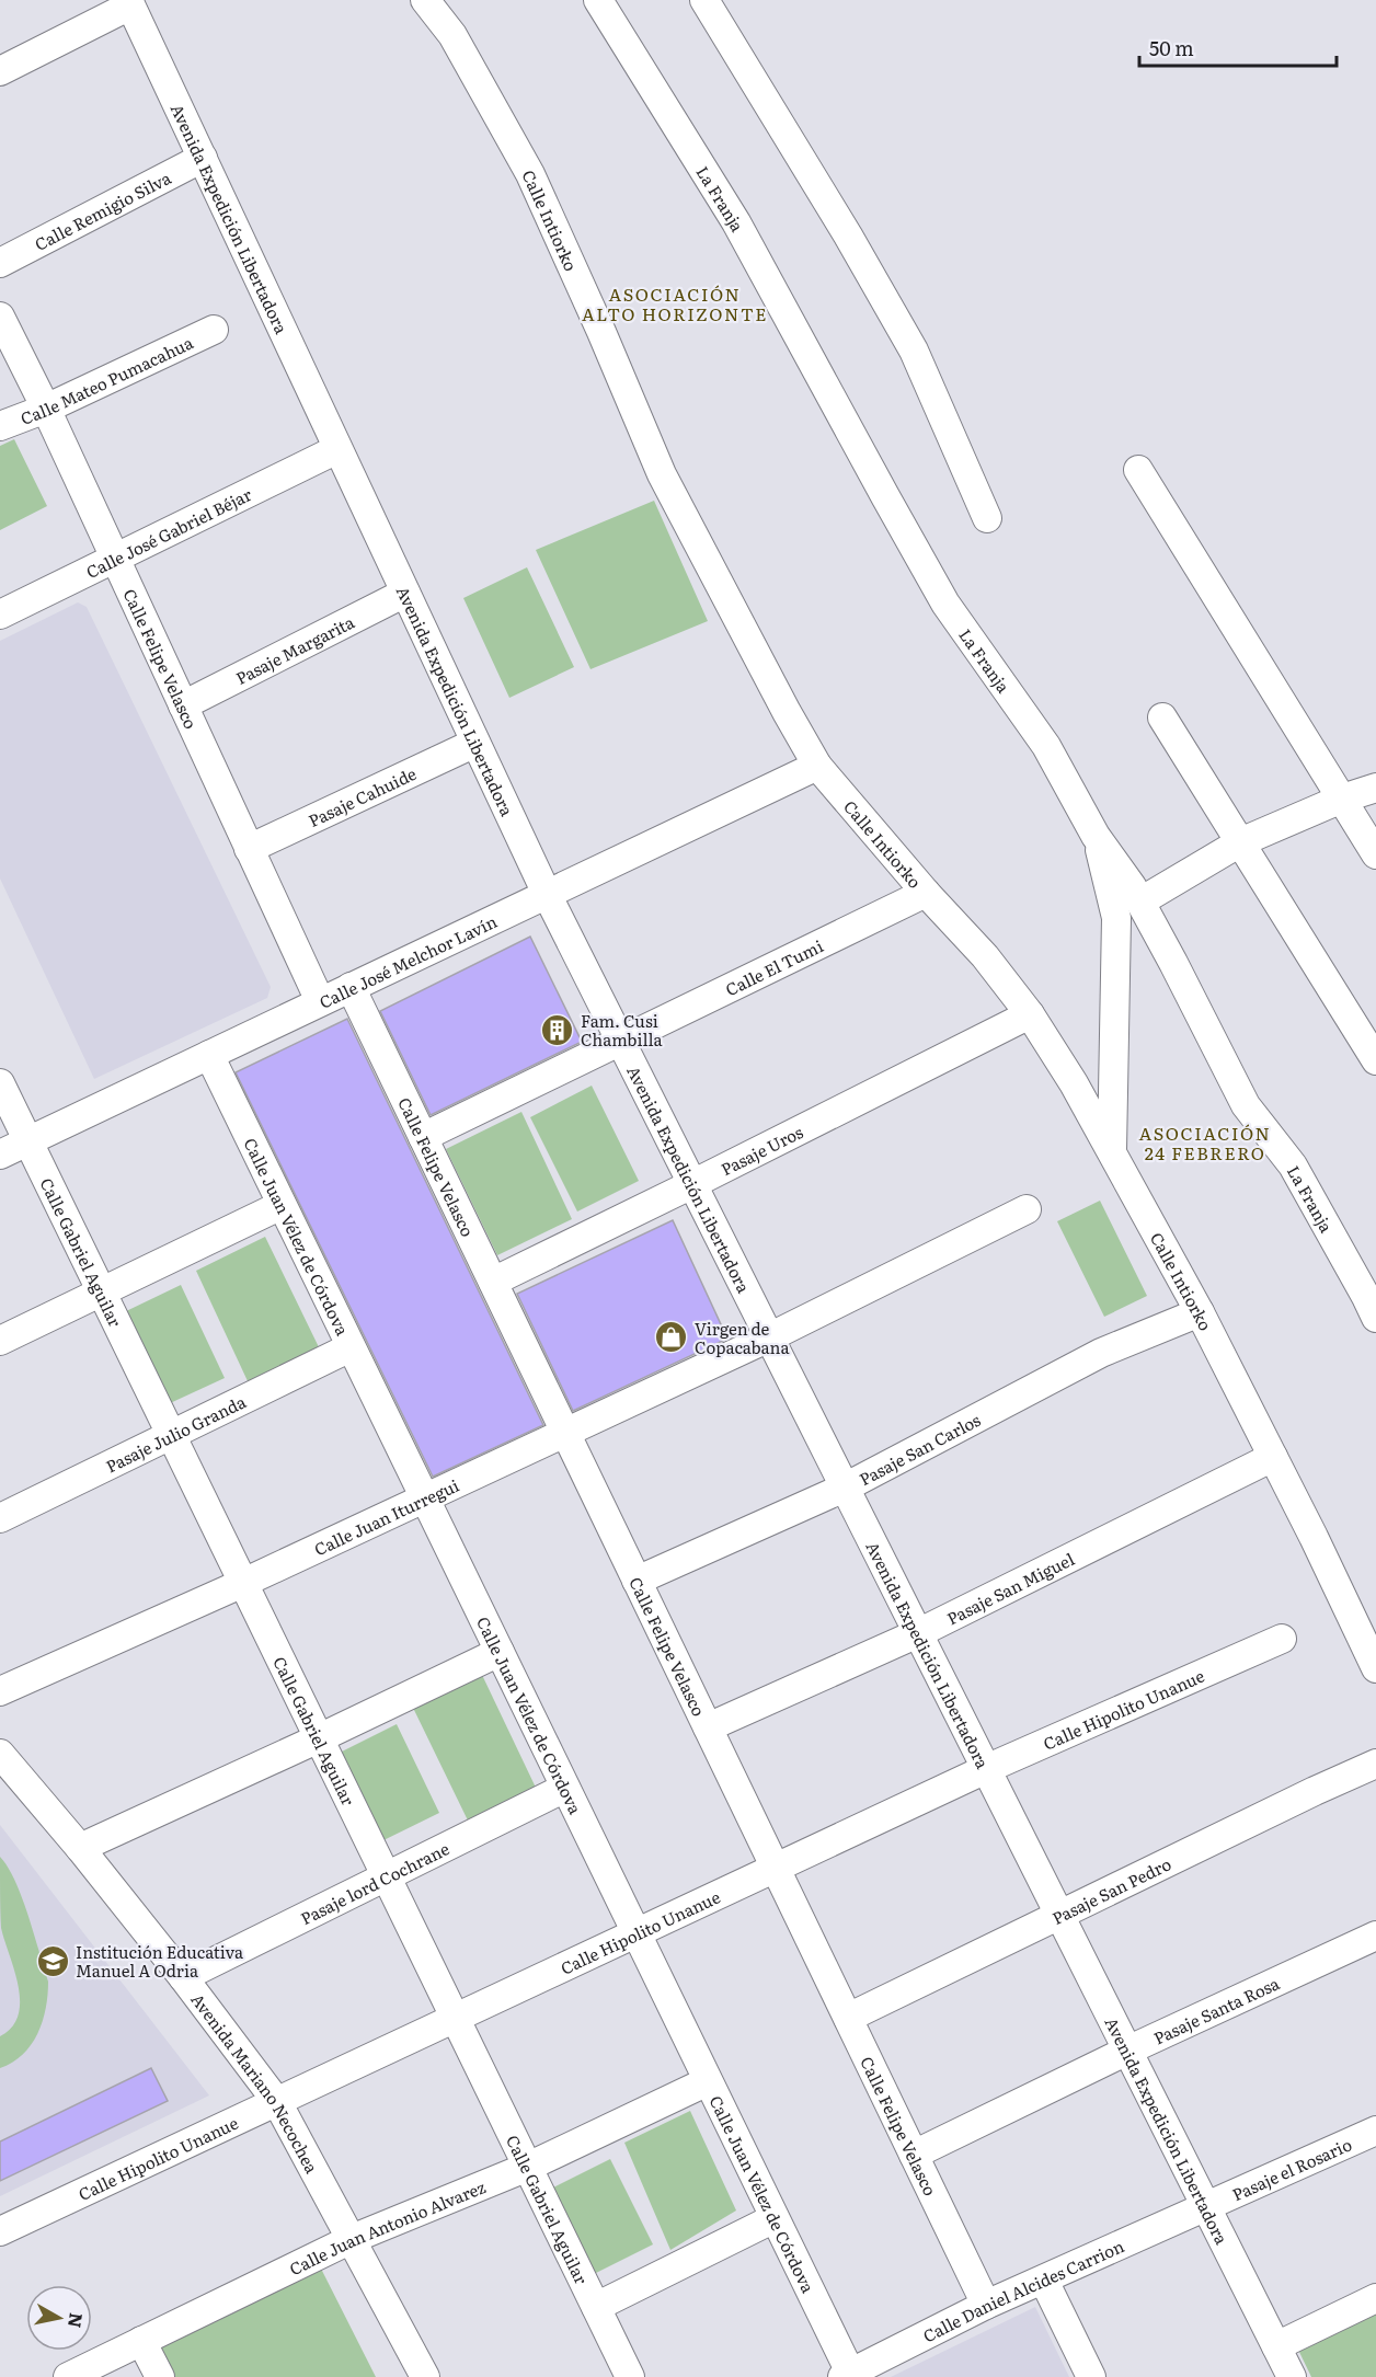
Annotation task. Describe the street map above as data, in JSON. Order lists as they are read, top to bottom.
{
  "streets": {
    "street": [
      "La Franja",
      "Calle Remigio Silva",
      "Avenida Expedición Libertadora",
      "Calle Intiorko",
      "Calle Mateo Pumacahua",
      "Calle José Gabriel Béjar",
      "Pasaje Margarita",
      "Calle Felipe Velasco",
      "Pasaje Cahuide",
      "Calle José Melchor Lavín",
      "Calle El Tumi",
      "Pasaje Uros",
      "Calle Juan Vélez de Córdova",
      "Calle Gabriel Aguilar",
      "Pasaje Julio Granda",
      "Pasaje San Carlos",
      "Calle Juan Iturregui",
      "Pasaje San Miguel",
      "Calle Hipolito Unanue",
      "Pasaje lord Cochrane",
      "Pasaje San Pedro",
      "Pasaje Santa Rosa",
      "Avenida Mariano Necochea",
      "Pasaje el Rosario",
      "Calle Juan Antonio Alvarez",
      "Calle Daniel Alcides Carrion"
    ]
  },
  "crossings": [
    ["Calle Remigio Silva", "Avenida Expedición Libertadora"],
    ["Avenida Expedición Libertadora", "Calle José Gabriel Béjar"],
    ["Avenida Expedición Libertadora", "Pasaje Margarita"],
    ["Avenida Expedición Libertadora", "Pasaje Cahuide"],
    ["Avenida Expedición Libertadora", "Calle José Melchor Lavín"],
    ["Avenida Expedición Libertadora", "Calle El Tumi"],
    ["Avenida Expedición Libertadora", "Pasaje Uros"],
    ["Avenida Expedición Libertadora", "Pasaje San Carlos"],
    ["Avenida Expedición Libertadora", "Calle Juan Iturregui"],
    ["Avenida Expedición Libertadora", "Pasaje San Miguel"],
    ["Avenida Expedición Libertadora", "Calle Hipolito Unanue"],
    ["Avenida Expedición Libertadora", "Pasaje San Pedro"],
    ["Avenida Expedición Libertadora", "Pasaje Santa Rosa"],
    ["Avenida Expedición Libertadora", "Pasaje el Rosario"],
    ["Avenida Expedición Libertadora", "Calle Daniel Alcides Carrion"],
    ["Calle Intiorko", "Calle José Melchor Lavín"],
    ["Calle Intiorko", "Calle El Tumi"],
    ["Calle Intiorko", "Pasaje Uros"],
    ["Calle Intiorko", "Pasaje San Carlos"],
    ["Calle Intiorko", "Pasaje San Miguel"],
    ["Calle Mateo Pumacahua", "Calle Felipe Velasco"],
    ["Calle José Gabriel Béjar", "Calle Felipe Velasco"],
    ["Pasaje Margarita", "Calle Felipe Velasco"],
    ["Calle Felipe Velasco", "Pasaje Cahuide"],
    ["Calle Felipe Velasco", "Calle José Melchor Lavín"],
    ["Calle Felipe Velasco", "Calle El Tumi"],
    ["Calle Felipe Velasco", "Pasaje Uros"],
    ["Calle Felipe Velasco", "Pasaje San Carlos"],
    ["Calle Felipe Velasco", "Calle Juan Iturregui"],
    ["Calle Felipe Velasco", "Pasaje San Miguel"],
    ["Calle Felipe Velasco", "Calle Hipolito Unanue"],
    ["Calle Felipe Velasco", "Pasaje San Pedro"],
    ["Calle Felipe Velasco", "Pasaje Santa Rosa"],
    ["Calle Felipe Velasco", "Calle Daniel Alcides Carrion"],
    ["Calle José Melchor Lavín", "Calle Juan Vélez de Córdova"],
    ["Calle José Melchor Lavín", "Calle Gabriel Aguilar"],
    ["Calle Juan Vélez de Córdova", "Pasaje Julio Granda"],
    ["Calle Juan Vélez de Córdova", "Calle Juan Iturregui"],
    ["Calle Juan Vélez de Córdova", "Calle Hipolito Unanue"],
    ["Calle Juan Vélez de Córdova", "Pasaje lord Cochrane"],
    ["Calle Juan Vélez de Córdova", "Calle Juan Antonio Alvarez"],
    ["Calle Juan Vélez de Córdova", "Calle Daniel Alcides Carrion"],
    ["Calle Gabriel Aguilar", "Pasaje Julio Granda"],
    ["Calle Gabriel Aguilar", "Calle Juan Iturregui"],
    ["Calle Gabriel Aguilar", "Calle Hipolito Unanue"],
    ["Calle Gabriel Aguilar", "Pasaje lord Cochrane"],
    ["Calle Gabriel Aguilar", "Calle Juan Antonio Alvarez"],
    ["Calle Hipolito Unanue", "Avenida Mariano Necochea"],
    ["Pasaje lord Cochrane", "Avenida Mariano Necochea"],
    ["Avenida Mariano Necochea", "Calle Juan Antonio Alvarez"],
    ["Pasaje el Rosario", "Calle Daniel Alcides Carrion"]
  ],
  "districts": ["ASOCIACIÓN ALTO HORIZONTE", "ASOCIACIÓN 24 FEBRERO"],
  "places": {
    "building": ["Fam. Cusi Chambilla"],
    "shop": ["Virgen de Copacabana"],
    "school or university": ["Institución Educativa Manuel A Odria"]
  },
  "scale_bar": "50 m",
  "north": "right"
}
